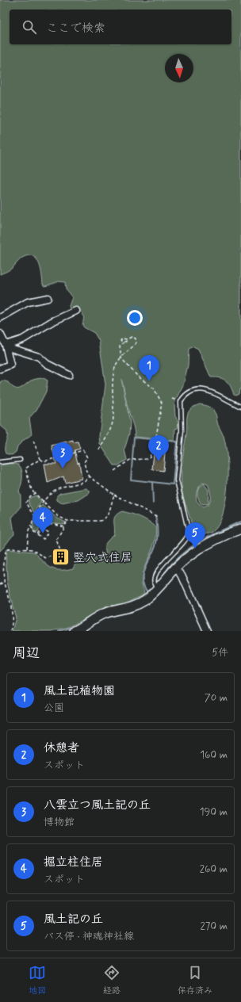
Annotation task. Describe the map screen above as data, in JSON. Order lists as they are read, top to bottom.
{
  "places": {
    "building": ["竪穴式住居"]
  },
  "north": "bottom",
  "page": {
    "search": "ここで検索",
    "pins": [
      "1",
      "2",
      "3",
      "4",
      "5"
    ],
    "heading": ["周辺", "5件"],
    "list": [
      {
        "mark": "1",
        "name": "風土記植物園",
        "note": "公園",
        "value": "70 m"
      },
      {
        "mark": "2",
        "name": "休憩者",
        "note": "スポット",
        "value": "160 m"
      },
      {
        "mark": "3",
        "name": "八雲立つ風土記の丘",
        "note": "博物館",
        "value": "190 m"
      },
      {
        "mark": "4",
        "name": "掘立柱住居",
        "note": "スポット",
        "value": "260 m"
      },
      {
        "mark": "5",
        "name": "風土記の丘",
        "note": "バス停 · 神魂神社線",
        "value": "270 m"
      }
    ],
    "nav": ["地図", "経路", "保存済み"]
  }
}
